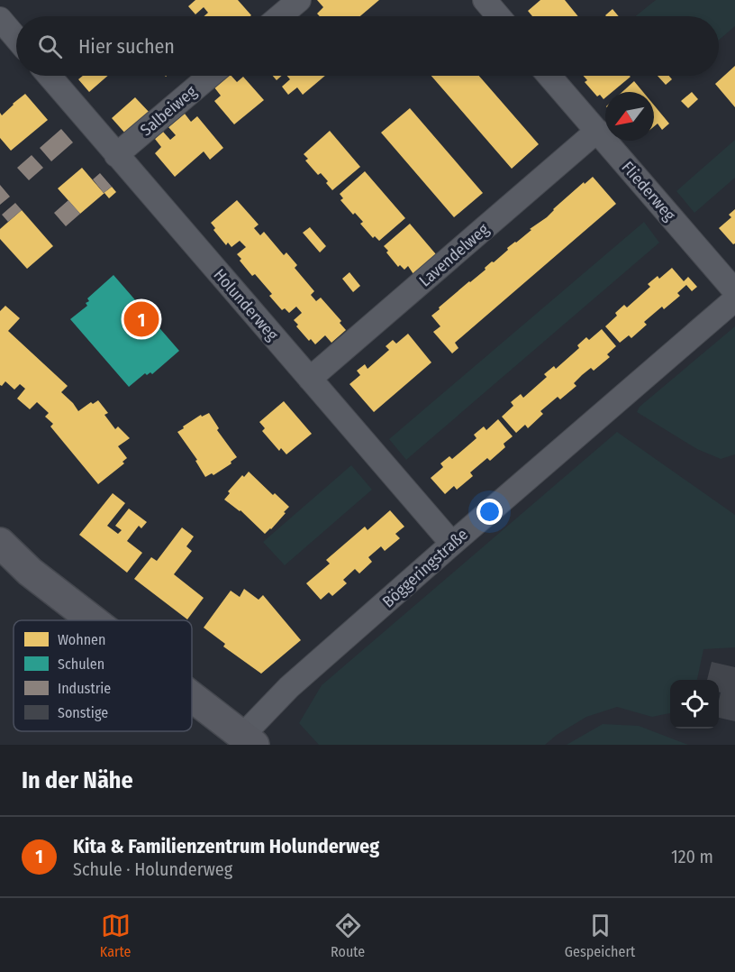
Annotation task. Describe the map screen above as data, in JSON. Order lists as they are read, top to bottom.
{
  "streets": {
    "street": [
      "Salbeiweg",
      "Fliederweg",
      "Lavendelweg",
      "Holunderweg",
      "Böggeringstraße"
    ]
  },
  "crossings": [
    ["Salbeiweg", "Holunderweg"],
    ["Fliederweg", "Lavendelweg"],
    ["Lavendelweg", "Holunderweg"],
    ["Holunderweg", "Böggeringstraße"]
  ],
  "legend": [
    "Wohnen",
    "Schulen",
    "Industrie",
    "Sonstige"
  ],
  "north": "bottom left",
  "page": {
    "search": "Hier suchen",
    "pins": "1",
    "heading": "In der Nähe",
    "list": [
      {
        "mark": "1",
        "name": "Kita & Familienzentrum Holunderweg",
        "note": "Schule · Holunderweg",
        "value": "120 m"
      }
    ],
    "nav": ["Karte", "Route", "Gespeichert"]
  }
}
